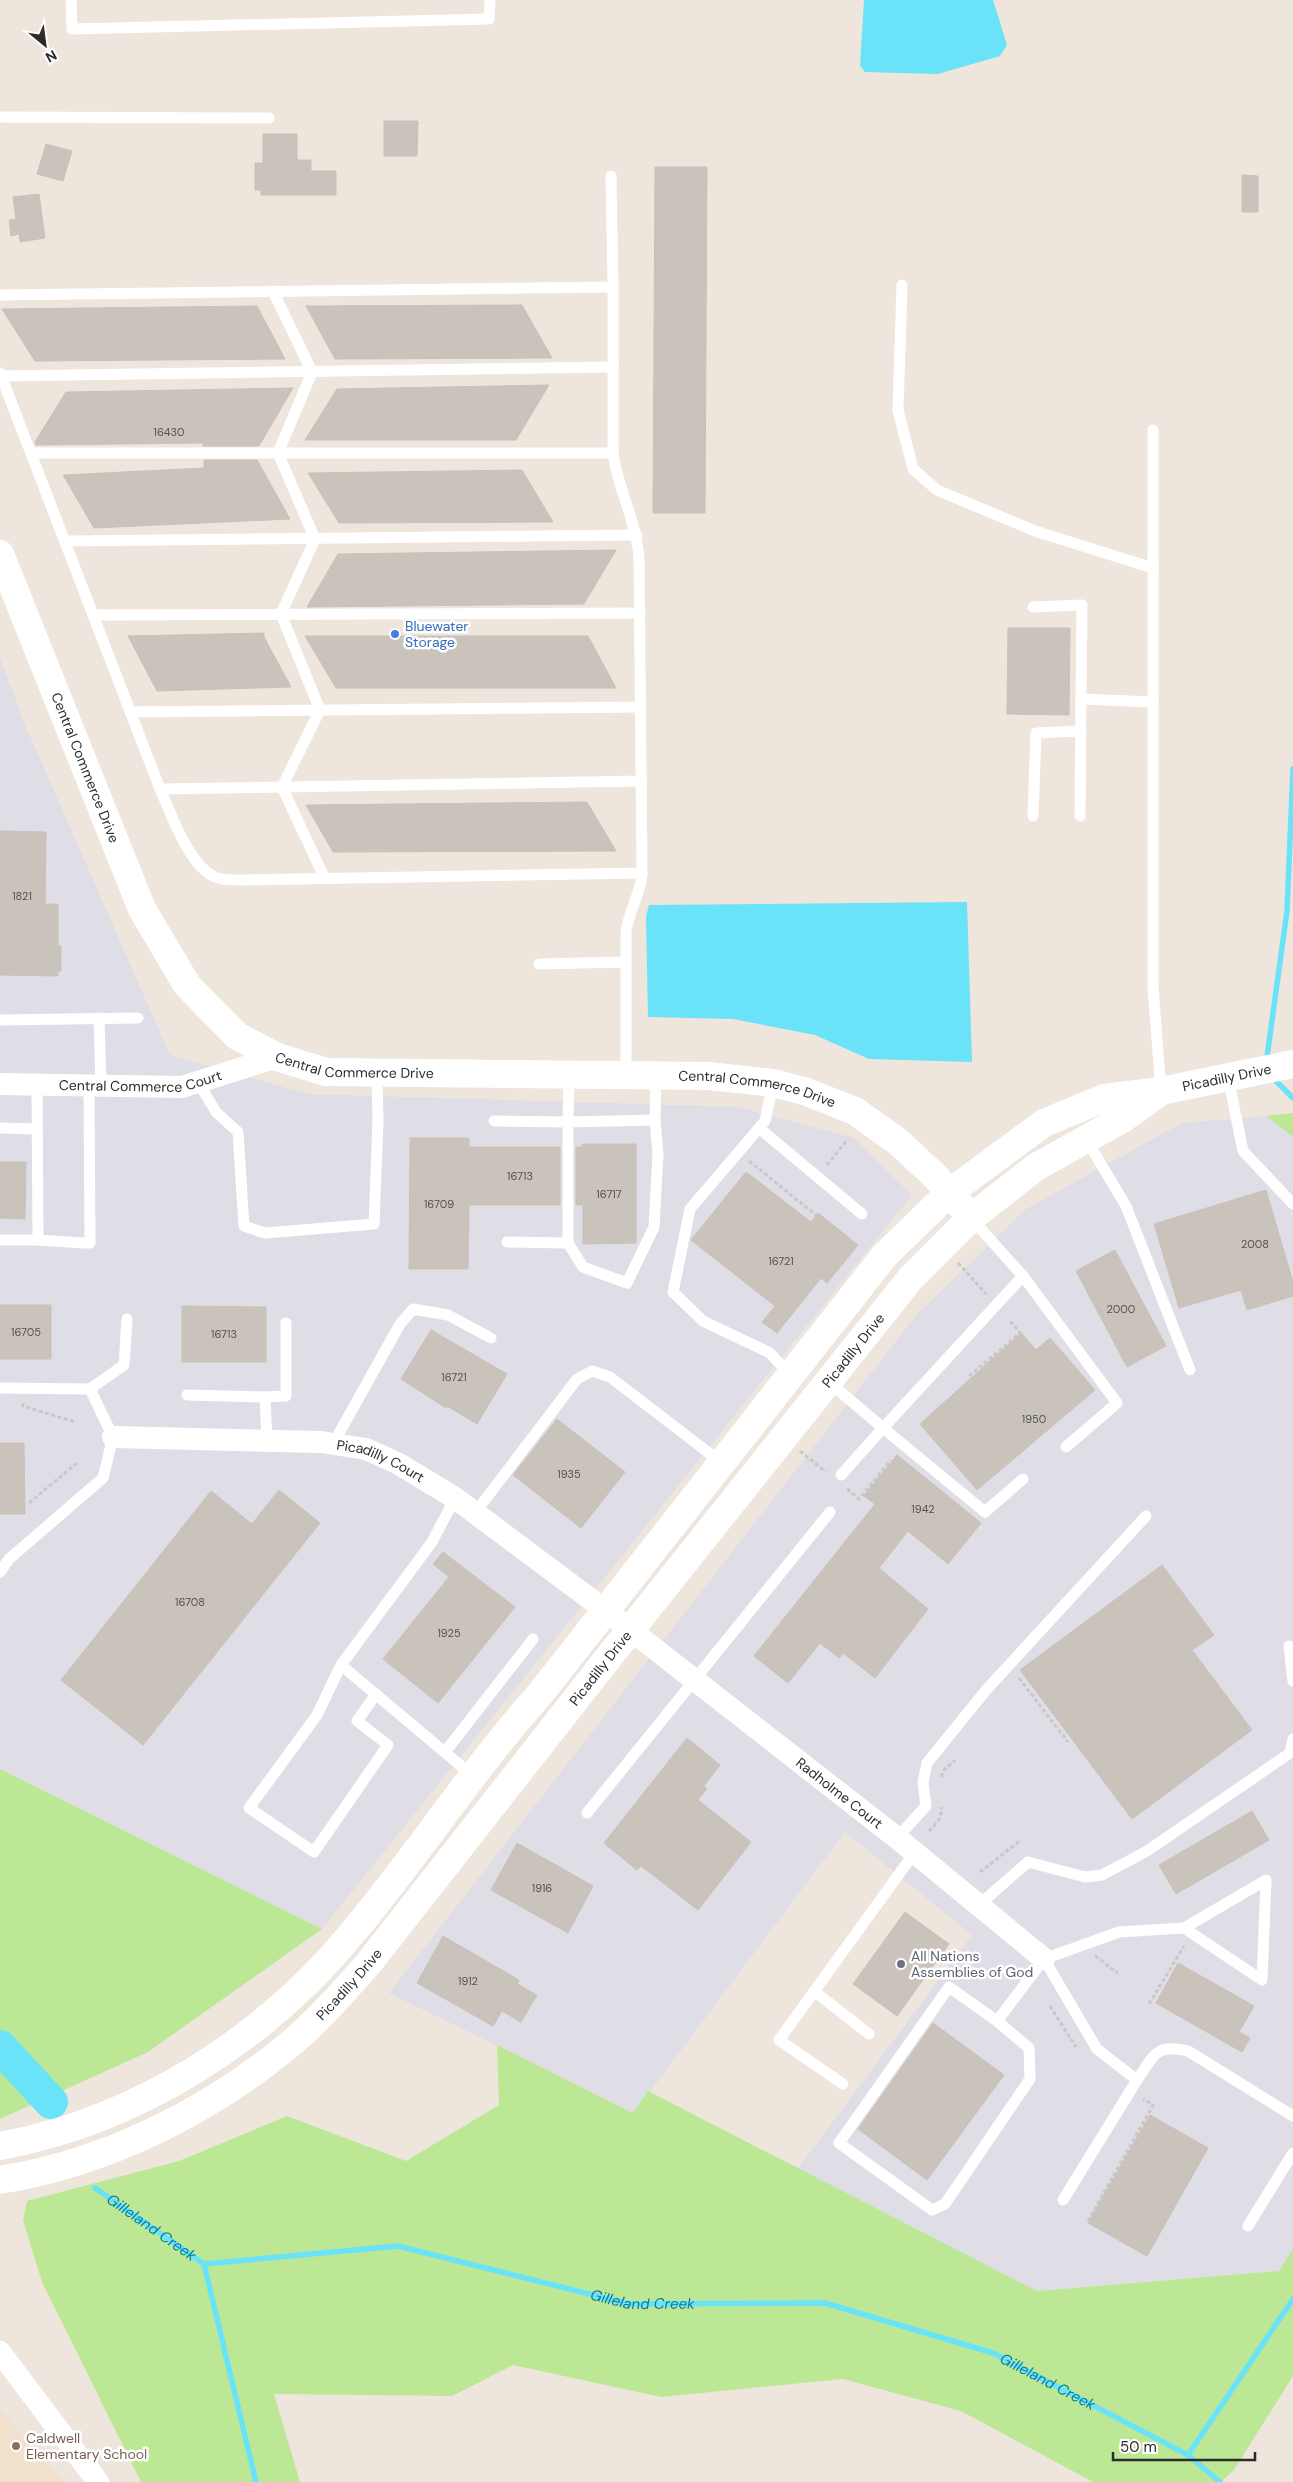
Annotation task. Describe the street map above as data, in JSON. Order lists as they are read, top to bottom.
{
  "streets": {
    "street": [
      "Central Commerce Drive",
      "Picadilly Drive",
      "Central Commerce Court",
      "Picadilly Court",
      "Radholme Court"
    ]
  },
  "crossings": [
    ["Central Commerce Drive", "Picadilly Drive"],
    ["Central Commerce Drive", "Central Commerce Court"],
    ["Picadilly Drive", "Picadilly Court"],
    ["Picadilly Drive", "Radholme Court"],
    ["Picadilly Court", "Radholme Court"]
  ],
  "water": ["Gilleland Creek"],
  "places": ["Bluewater Storage", "All Nations Assemblies of God", "Caldwell Elementary School"],
  "house_numbers": [
    "16430",
    "1821",
    "16713",
    "16717",
    "16709",
    "2008",
    "16721",
    "2000",
    "16705",
    "16713",
    "16721",
    "1950",
    "1935",
    "1942",
    "16708",
    "1925",
    "1916",
    "1912"
  ],
  "scale_bar": "50 m",
  "north": "bottom right"
}
